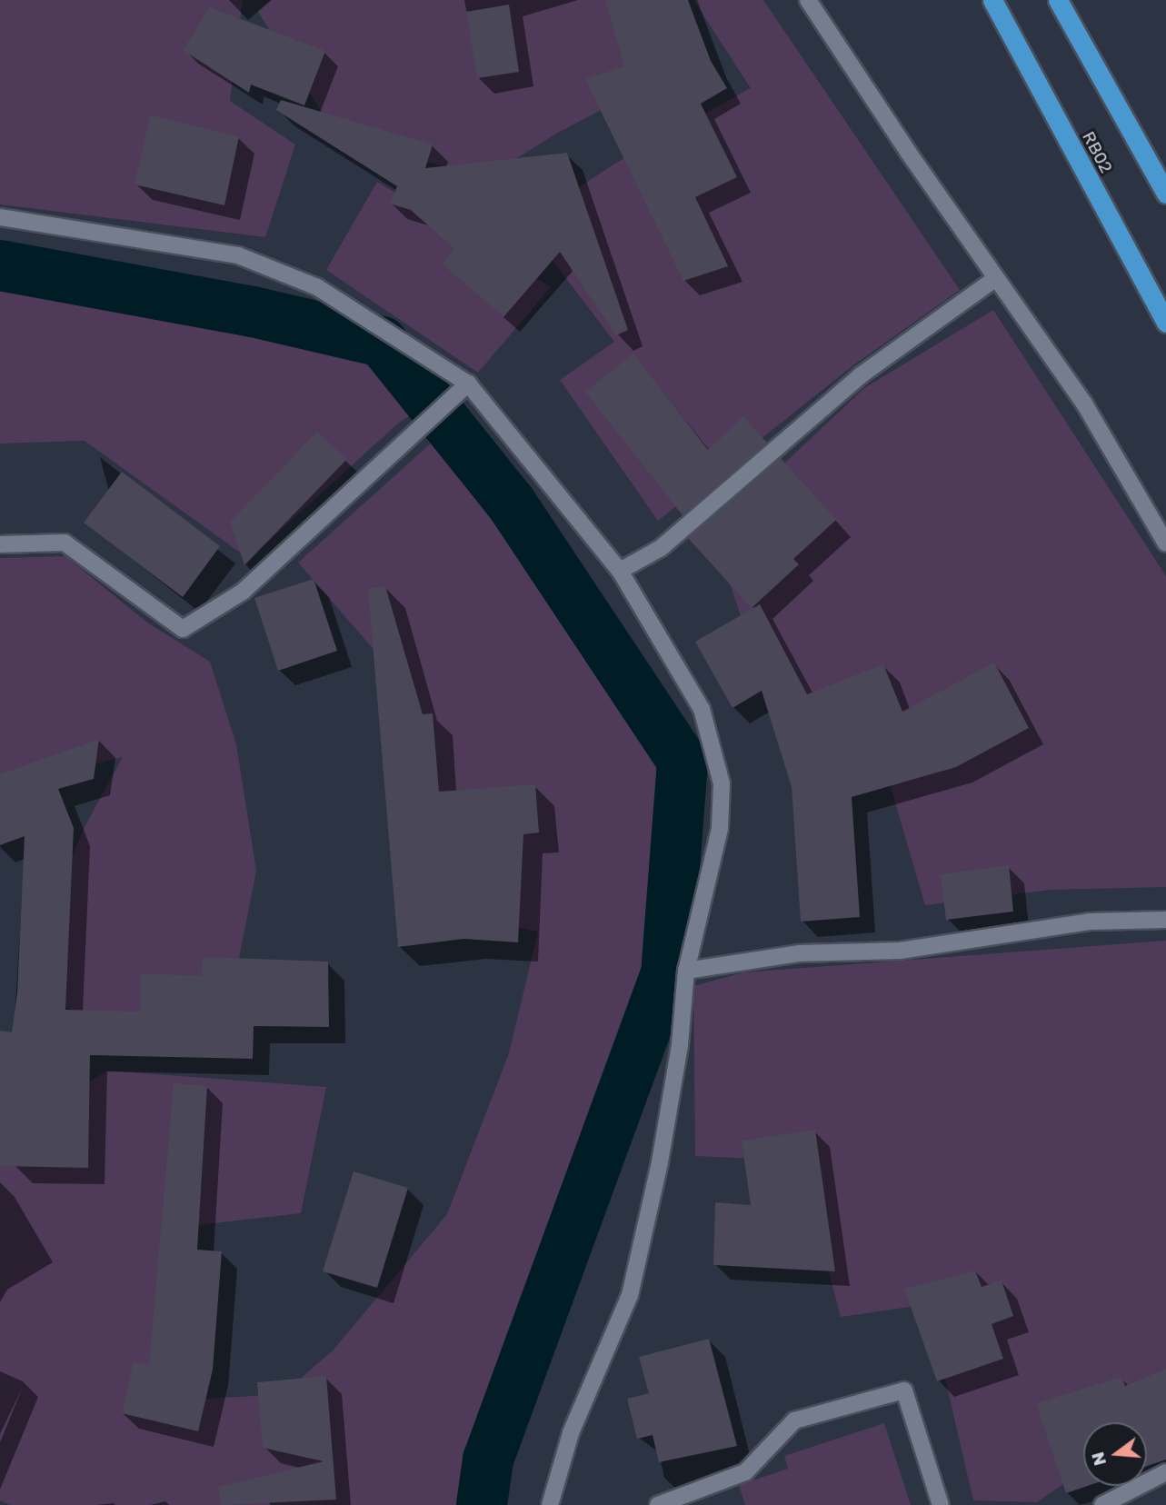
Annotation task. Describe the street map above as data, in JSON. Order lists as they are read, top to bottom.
{
  "streets": {
    "highway": ["RB02"]
  },
  "north": "left"
}
